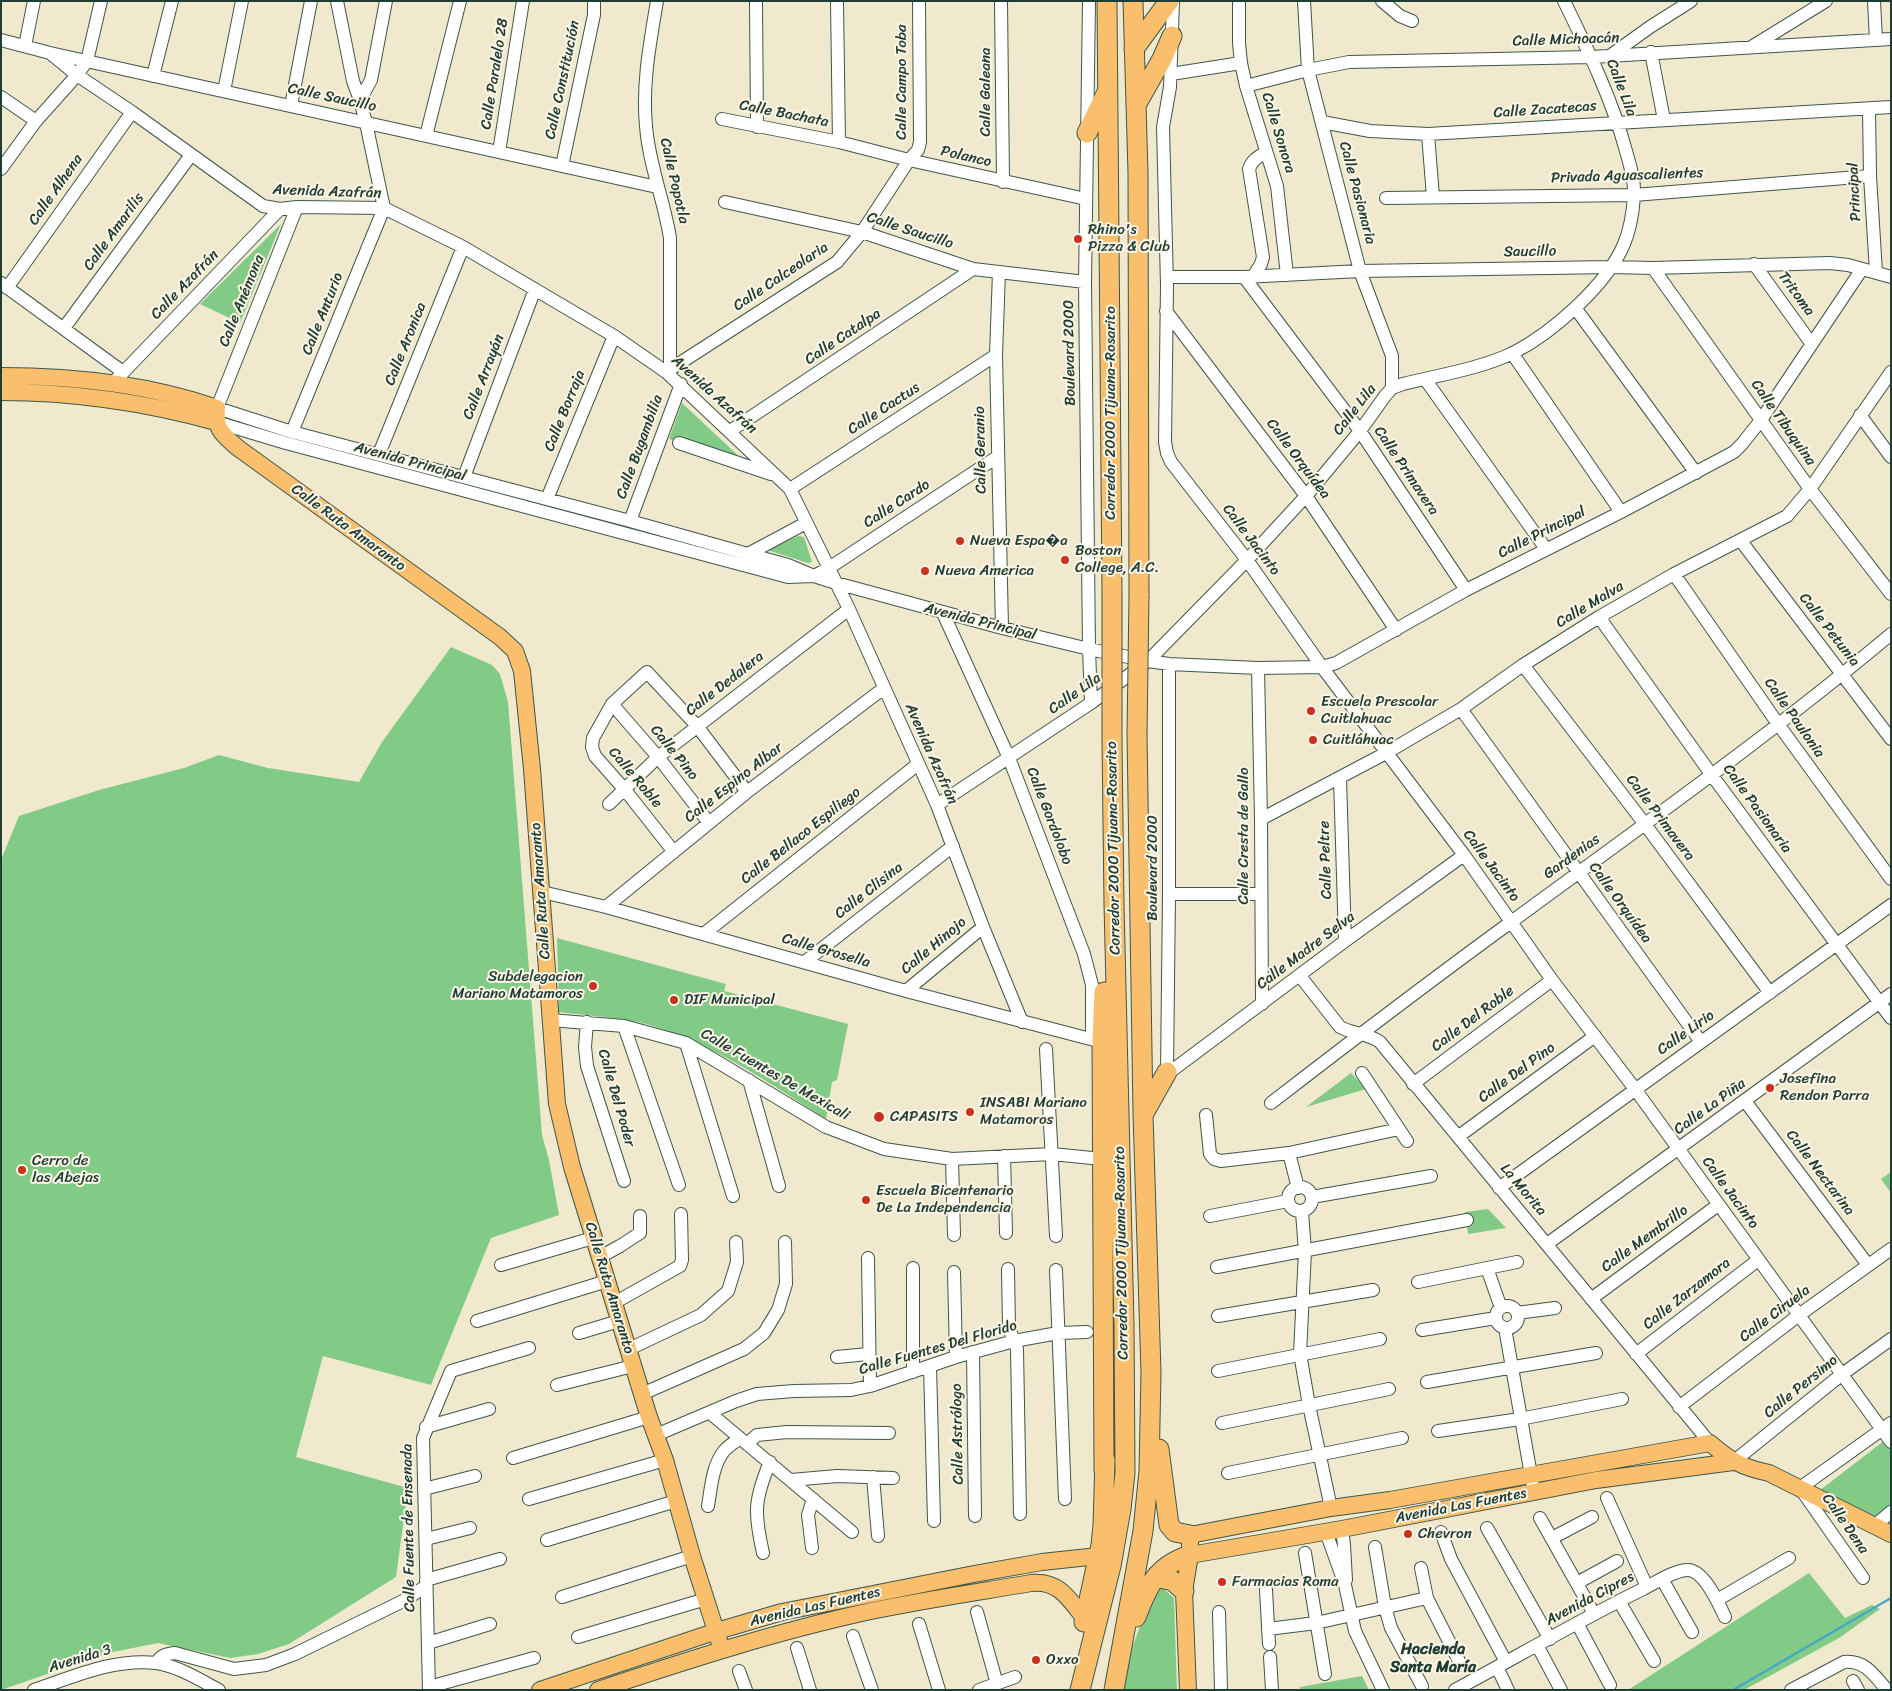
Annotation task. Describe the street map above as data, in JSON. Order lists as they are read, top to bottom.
{
  "streets": {
    "highway": ["Corredor 2000 Tijuana-Rosarito"],
    "main road": ["Avenida Principal", "Calle Ruta Amaranto", "Avenida Las Fuentes"],
    "street": [
      "Calle Michoacán",
      "Calle Paralelo 28",
      "Calle Constitución",
      "Calle Campo Toba",
      "Calle Lila",
      "Calle Galeana",
      "Calle Saucillo",
      "Calle Zacatecas",
      "Calle Bachata",
      "Calle Sonora",
      "Polanco",
      "Privada Aguascalientes",
      "Calle Popotla",
      "Calle Alhena",
      "Avenida Azafrán",
      "Principal",
      "Calle Pasionaria",
      "Calle Amarilis",
      "Saucillo",
      "Calle Calceolaria",
      "Calle Azafrán",
      "Tritoma",
      "Calle Anémona",
      "Calle Anturio",
      "Calle Catalpa",
      "Calle Aronica",
      "Boulevard 2000",
      "Calle Arrayán",
      "Calle Cactus",
      "Calle Borraja",
      "Calle Tibuquina",
      "Calle Bugambilia",
      "Calle Geranio",
      "Calle Orquídea",
      "Calle Primavera",
      "Calle Cardo",
      "Calle Principal",
      "Calle Jacinto",
      "Calle Malva",
      "Calle Petunia",
      "Calle Dedalera",
      "Calle Paulonia",
      "Calle Pino",
      "Calle Roble",
      "Calle Espino Albar",
      "Calle Gordolobo",
      "Calle Bellaco Espiliego",
      "Calle Cresta de Gallo",
      "Gardenias",
      "Calle Peltre",
      "Calle Clisina",
      "Calle Hinojo",
      "Calle Grosella",
      "Calle Madre Selva",
      "Calle Del Roble",
      "Calle Lirio",
      "Calle Del Pino",
      "Calle Fuentes De Mexicali",
      "Calle Del Poder",
      "Calle La Piña",
      "Calle Nectarina",
      "La Morita",
      "Calle Membrillo",
      "Calle Zarzamora",
      "Calle Ciruela",
      "Calle Fuentes Del Florido",
      "Calle Persimo",
      "Calle Astrólogo",
      "Calle Dena",
      "Calle Fuente de Ensenada",
      "Avenida Cipres",
      "Avenida 3"
    ]
  },
  "crossings": [
    ["Calle Michoacán", "Calle Lila"],
    ["Calle Michoacán", "Calle Sonora"],
    ["Calle Michoacán", "Calle Pasionaria"],
    ["Calle Paralelo 28", "Calle Saucillo"],
    ["Calle Constitución", "Calle Saucillo"],
    ["Calle Campo Toba", "Polanco"],
    ["Calle Campo Toba", "Calle Calceolaria"],
    ["Calle Lila", "Calle Zacatecas"],
    ["Calle Lila", "Privada Aguascalientes"],
    ["Calle Lila", "Avenida Azafrán"],
    ["Calle Lila", "Calle Pasionaria"],
    ["Calle Lila", "Saucillo"],
    ["Calle Lila", "Boulevard 2000"],
    ["Calle Lila", "Calle Orquídea"],
    ["Calle Lila", "Avenida Principal"],
    ["Calle Lila", "Calle Primavera"],
    ["Calle Lila", "Calle Principal"],
    ["Calle Lila", "Calle Jacinto"],
    ["Calle Lila", "Calle Gordolobo"],
    ["Calle Galeana", "Polanco"],
    ["Calle Saucillo", "Calle Popotla"],
    ["Calle Saucillo", "Avenida Azafrán"],
    ["Calle Saucillo", "Calle Calceolaria"],
    ["Calle Saucillo", "Calle Catalpa"],
    ["Calle Saucillo", "Boulevard 2000"],
    ["Calle Saucillo", "Calle Geranio"],
    ["Calle Zacatecas", "Principal"],
    ["Calle Zacatecas", "Calle Pasionaria"],
    ["Calle Bachata", "Polanco"],
    ["Calle Sonora", "Saucillo"],
    ["Polanco", "Calle Calceolaria"],
    ["Polanco", "Boulevard 2000"],
    ["Privada Aguascalientes", "Principal"],
    ["Calle Popotla", "Avenida Azafrán"],
    ["Calle Popotla", "Calle Calceolaria"],
    ["Calle Alhena", "Avenida Azafrán"],
    ["Avenida Azafrán", "Calle Amarilis"],
    ["Avenida Azafrán", "Calle Calceolaria"],
    ["Avenida Azafrán", "Calle Azafrán"],
    ["Avenida Azafrán", "Calle Anémona"],
    ["Avenida Azafrán", "Calle Anturio"],
    ["Avenida Azafrán", "Calle Catalpa"],
    ["Avenida Azafrán", "Calle Aronica"],
    ["Avenida Azafrán", "Calle Arrayán"],
    ["Avenida Azafrán", "Calle Cactus"],
    ["Avenida Azafrán", "Calle Borraja"],
    ["Avenida Azafrán", "Calle Bugambilia"],
    ["Avenida Azafrán", "Avenida Principal"],
    ["Avenida Azafrán", "Calle Cardo"],
    ["Avenida Azafrán", "Calle Dedalera"],
    ["Avenida Azafrán", "Calle Espino Albar"],
    ["Avenida Azafrán", "Calle Bellaco Espiliego"],
    ["Avenida Azafrán", "Calle Clisina"],
    ["Avenida Azafrán", "Calle Hinojo"],
    ["Avenida Azafrán", "Calle Grosella"],
    ["Principal", "Saucillo"],
    ["Calle Pasionaria", "Saucillo"],
    ["Calle Pasionaria", "Calle Malva"],
    ["Calle Pasionaria", "Gardenias"],
    ["Calle Pasionaria", "Calle Lirio"],
    ["Calle Pasionaria", "Calle La Piña"],
    ["Saucillo", "Tritoma"],
    ["Saucillo", "Calle Tibuquina"],
    ["Saucillo", "Calle Primavera"],
    ["Saucillo", "Calle Principal"],
    ["Saucillo", "Calle Jacinto"],
    ["Calle Azafrán", "Avenida Principal"],
    ["Tritoma", "Calle Principal"],
    ["Calle Anémona", "Avenida Principal"],
    ["Calle Anémona", "Calle Ruta Amaranto"],
    ["Calle Anturio", "Avenida Principal"],
    ["Calle Aronica", "Avenida Principal"],
    ["Boulevard 2000", "Avenida Principal"],
    ["Boulevard 2000", "Calle Principal"],
    ["Boulevard 2000", "Calle Madre Selva"],
    ["Calle Arrayán", "Avenida Principal"],
    ["Calle Cactus", "Calle Geranio"],
    ["Calle Borraja", "Avenida Principal"],
    ["Calle Tibuquina", "Calle Principal"],
    ["Calle Tibuquina", "Calle Malva"],
    ["Calle Bugambilia", "Avenida Principal"],
    ["Calle Geranio", "Avenida Principal"],
    ["Calle Geranio", "Calle Cardo"],
    ["Calle Orquídea", "Calle Principal"],
    ["Calle Orquídea", "Calle Jacinto"],
    ["Calle Orquídea", "Calle Malva"],
    ["Calle Orquídea", "Gardenias"],
    ["Calle Orquídea", "Calle Lirio"],
    ["Avenida Principal", "Calle Cardo"],
    ["Avenida Principal", "Calle Ruta Amaranto"],
    ["Avenida Principal", "Calle Principal"],
    ["Avenida Principal", "Calle Gordolobo"],
    ["Calle Primavera", "Calle Principal"],
    ["Calle Primavera", "Calle Malva"],
    ["Calle Primavera", "Gardenias"],
    ["Calle Primavera", "Calle Lirio"],
    ["Calle Ruta Amaranto", "Calle Grosella"],
    ["Calle Ruta Amaranto", "Calle Fuentes De Mexicali"],
    ["Calle Ruta Amaranto", "Calle Fuentes Del Florido"],
    ["Calle Ruta Amaranto", "Avenida Las Fuentes"],
    ["Calle Principal", "Calle Jacinto"],
    ["Calle Principal", "Calle Cresta de Gallo"],
    ["Calle Jacinto", "Calle Malva"],
    ["Calle Jacinto", "Gardenias"],
    ["Calle Jacinto", "Calle Madre Selva"],
    ["Calle Jacinto", "Calle Del Roble"],
    ["Calle Jacinto", "Calle Lirio"],
    ["Calle Jacinto", "Calle Del Pino"],
    ["Calle Jacinto", "Calle La Piña"],
    ["Calle Jacinto", "Calle Membrillo"],
    ["Calle Jacinto", "Calle Zarzamora"],
    ["Calle Jacinto", "Calle Ciruela"],
    ["Calle Jacinto", "Calle Persimo"],
    ["Calle Malva", "Calle Petunia"],
    ["Calle Malva", "Calle Paulonia"],
    ["Calle Malva", "Calle Cresta de Gallo"],
    ["Calle Malva", "Calle Peltre"],
    ["Calle Petunia", "Gardenias"],
    ["Calle Dedalera", "Calle Pino"],
    ["Calle Dedalera", "Calle Roble"],
    ["Calle Paulonia", "Gardenias"],
    ["Calle Pino", "Calle Roble"],
    ["Calle Pino", "Calle Espino Albar"],
    ["Calle Roble", "Calle Espino Albar"],
    ["Calle Espino Albar", "Calle Grosella"],
    ["Calle Gordolobo", "Calle Grosella"],
    ["Calle Bellaco Espiliego", "Calle Grosella"],
    ["Calle Cresta de Gallo", "Calle Madre Selva"],
    ["Gardenias", "La Morita"],
    ["Calle Peltre", "Calle Madre Selva"],
    ["Calle Clisina", "Calle Grosella"],
    ["Calle Hinojo", "Calle Grosella"],
    ["Calle Madre Selva", "La Morita"],
    ["Calle Del Roble", "La Morita"],
    ["Calle Lirio", "La Morita"],
    ["Calle Del Pino", "La Morita"],
    ["Calle Fuentes De Mexicali", "Calle Del Poder"],
    ["Calle La Piña", "Calle Nectarina"],
    ["Calle La Piña", "La Morita"],
    ["Calle Nectarina", "Calle Ciruela"],
    ["La Morita", "Calle Membrillo"],
    ["La Morita", "Calle Zarzamora"],
    ["La Morita", "Calle Ciruela"],
    ["La Morita", "Avenida Las Fuentes"],
    ["Calle Fuentes Del Florido", "Calle Astrólogo"],
    ["Calle Persimo", "Avenida Las Fuentes"]
  ],
  "districts": ["Hacienda Santa María"],
  "places": [
    "Rhino's Pizza & Club",
    "Nueva Espa�a",
    "Boston College, A.C.",
    "Nueva America",
    "Escuela Prescolar Cuitlahuac",
    "Cuitláhuac",
    "Subdelegacion Mariano Matamoros",
    "DIF Municipal",
    "Josefina Rendon Parra",
    "INSABI Mariano Matamoros",
    "CAPASITS",
    "Cerro de las Abejas",
    "Escuela Bicentenario De La Independencia",
    "Chevron",
    "Farmacias Roma",
    "Oxxo"
  ]
}
